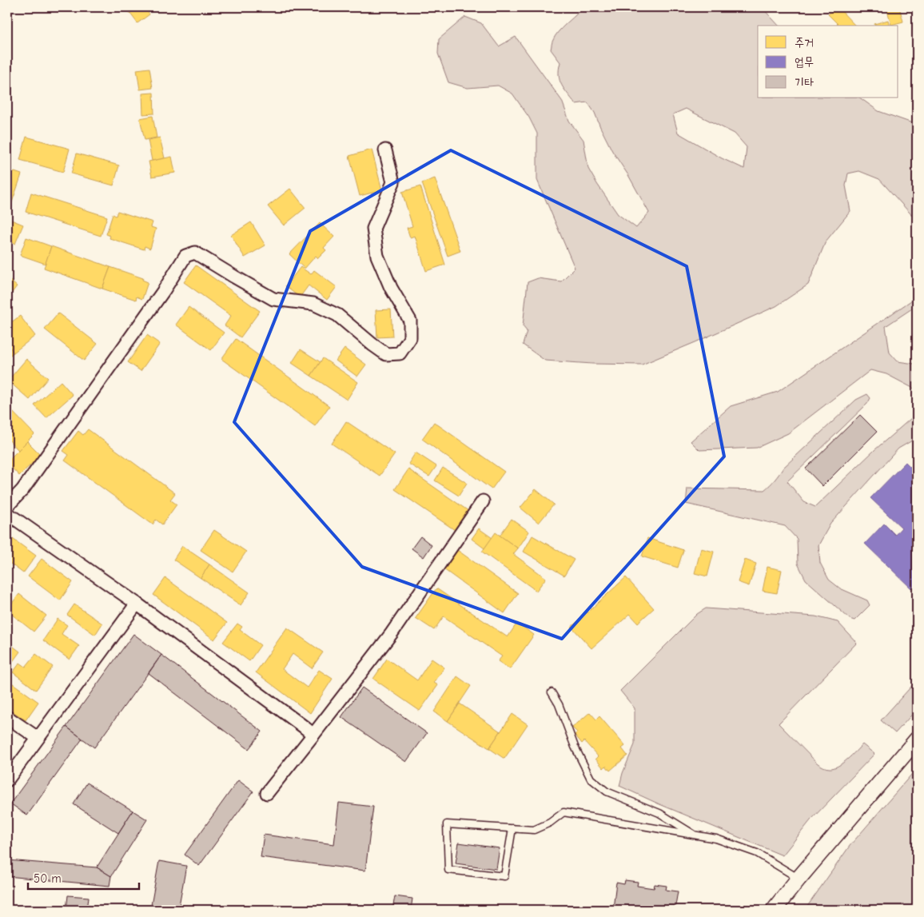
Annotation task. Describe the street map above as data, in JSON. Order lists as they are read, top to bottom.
{
  "legend": ["주거", "업무", "기타"],
  "scale_bar": "50 m"
}
